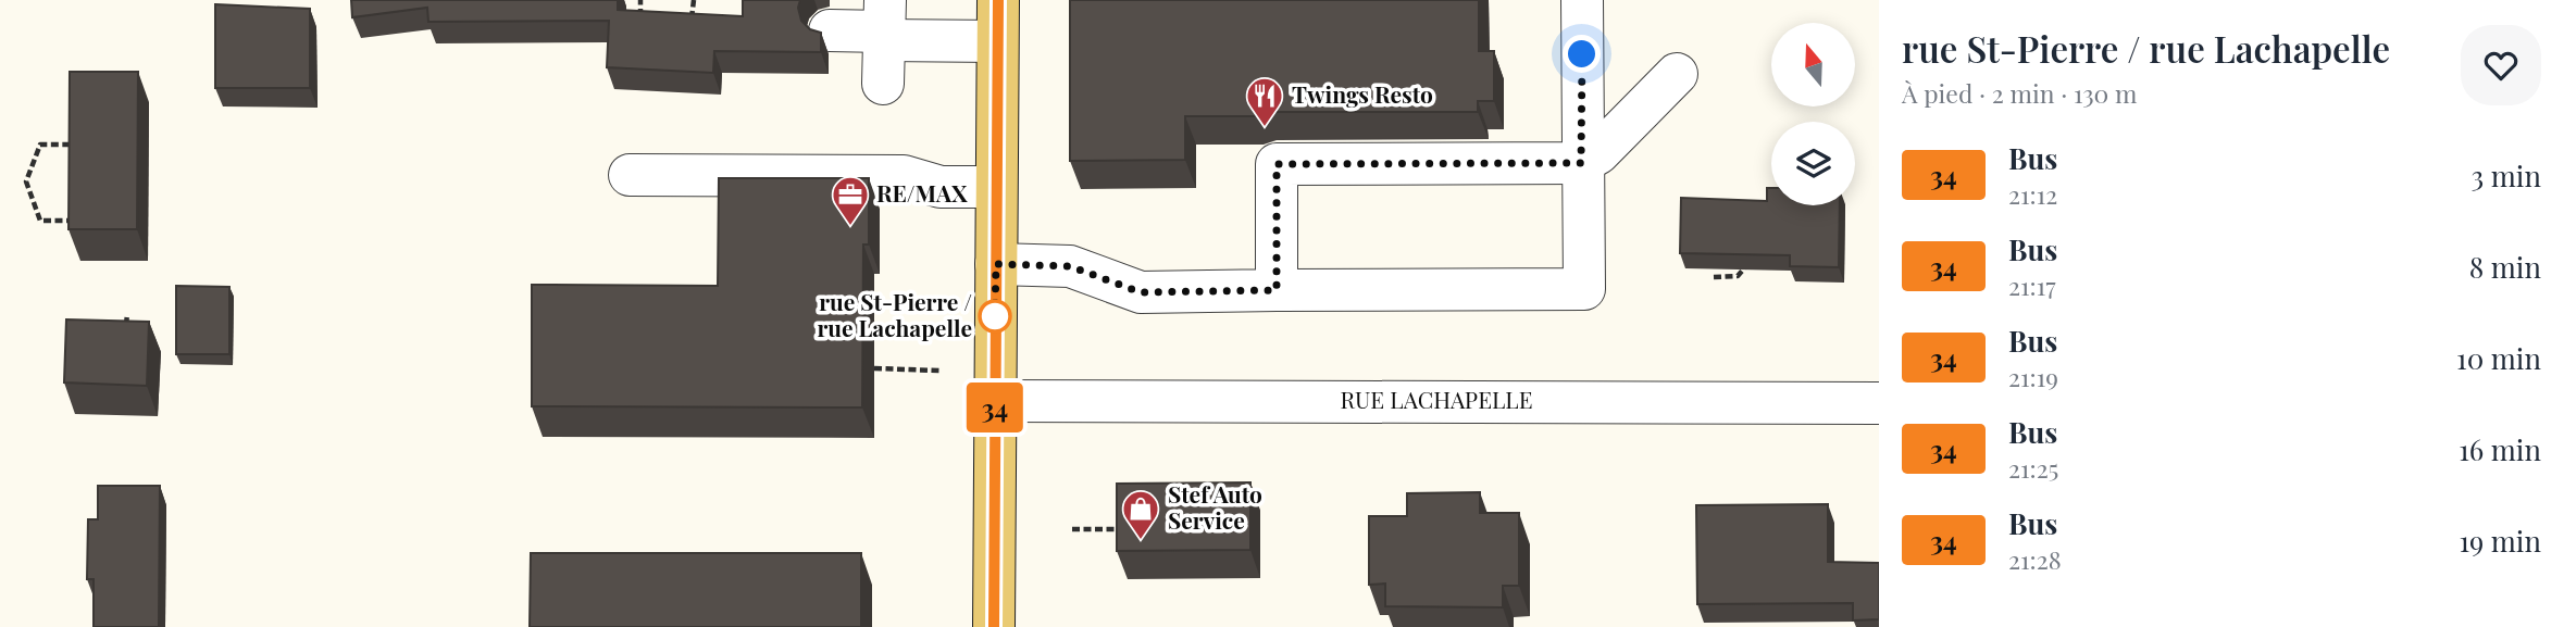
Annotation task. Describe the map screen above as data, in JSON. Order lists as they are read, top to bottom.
{
  "streets": {
    "street": ["RUE LACHAPELLE"]
  },
  "places": {
    "restaurant": ["Twings Resto"],
    "office": ["RE/MAX"],
    "other": ["rue St-Pierre / rue Lachapelle"],
    "shop": ["Stef Auto Service"]
  },
  "lines": ["bus line 34"],
  "north": "top",
  "page": {
    "on_map": "34",
    "heading": ["rue St-Pierre / rue Lachapelle", "À pied · 2 min · 130 m"],
    "list": [
      {
        "mark": "34",
        "name": "Bus",
        "note": "21:12",
        "value": "3 min"
      },
      {
        "mark": "34",
        "name": "Bus",
        "note": "21:17",
        "value": "8 min"
      },
      {
        "mark": "34",
        "name": "Bus",
        "note": "21:19",
        "value": "10 min"
      },
      {
        "mark": "34",
        "name": "Bus",
        "note": "21:25",
        "value": "16 min"
      },
      {
        "mark": "34",
        "name": "Bus",
        "note": "21:28",
        "value": "19 min"
      }
    ]
  }
}
